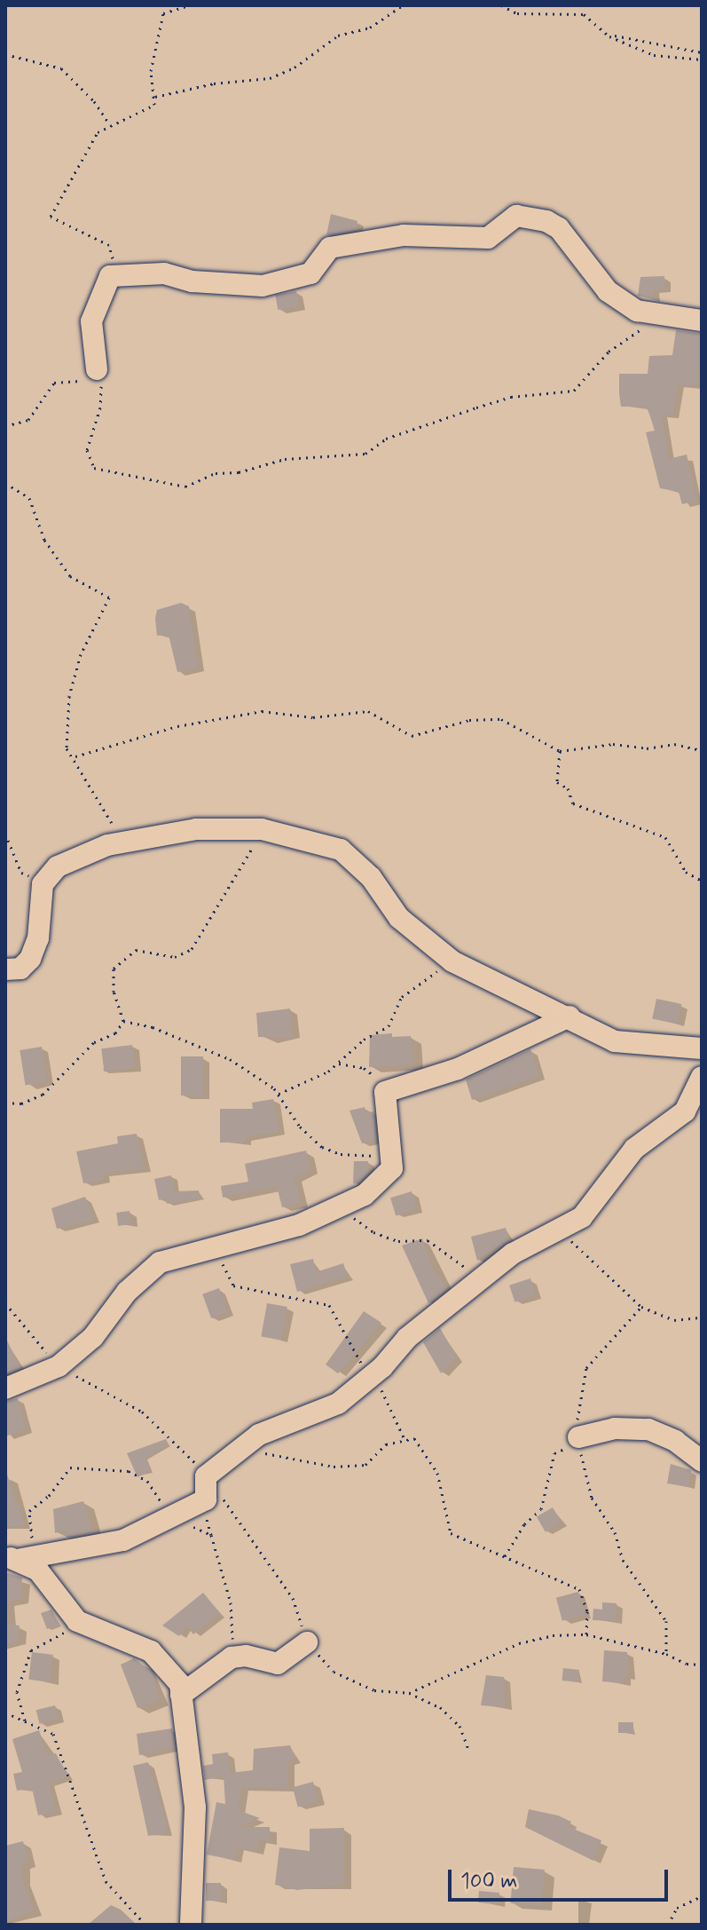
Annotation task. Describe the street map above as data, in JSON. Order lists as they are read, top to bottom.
{
  "scale_bar": "100 m"
}
